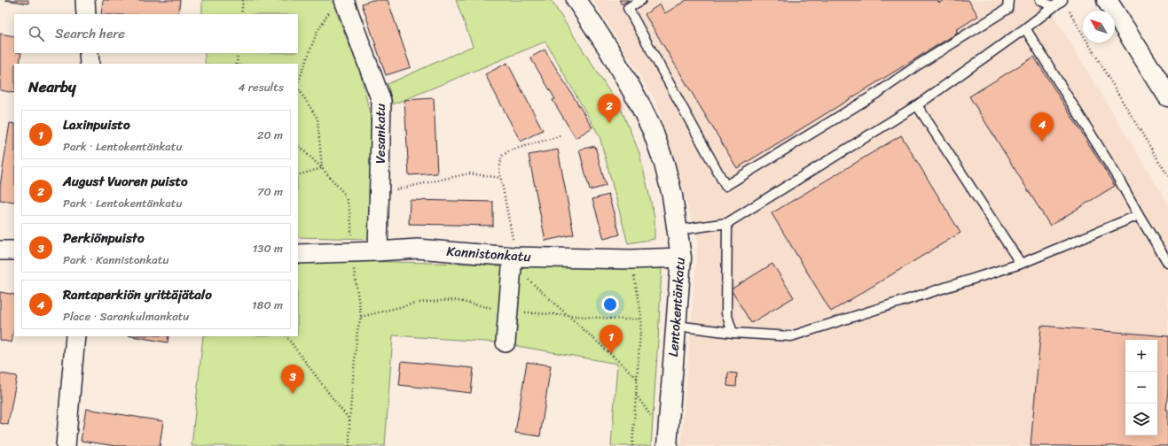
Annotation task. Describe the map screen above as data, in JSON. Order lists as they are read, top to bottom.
{
  "streets": {
    "street": ["Vesankatu", "Kannistonkatu", "Lentokentänkatu"]
  },
  "crossings": [
    ["Vesankatu", "Kannistonkatu"],
    ["Kannistonkatu", "Lentokentänkatu"]
  ],
  "north": "top left",
  "page": {
    "search": "Search here",
    "heading": ["Nearby", "4 results"],
    "pins": [
      "2",
      "4",
      "1",
      "3"
    ],
    "list": [
      {
        "mark": "1",
        "name": "Laxinpuisto",
        "note": "Park · Lentokentänkatu",
        "value": "20 m"
      },
      {
        "mark": "2",
        "name": "August Vuoren puisto",
        "note": "Park · Lentokentänkatu",
        "value": "70 m"
      },
      {
        "mark": "3",
        "name": "Perkiönpuisto",
        "note": "Park · Kannistonkatu",
        "value": "130 m"
      },
      {
        "mark": "4",
        "name": "Rantaperkiön yrittäjätalo",
        "note": "Place · Sarankulmankatu",
        "value": "180 m"
      }
    ],
    "map_buttons": ["+", "−"]
  }
}
